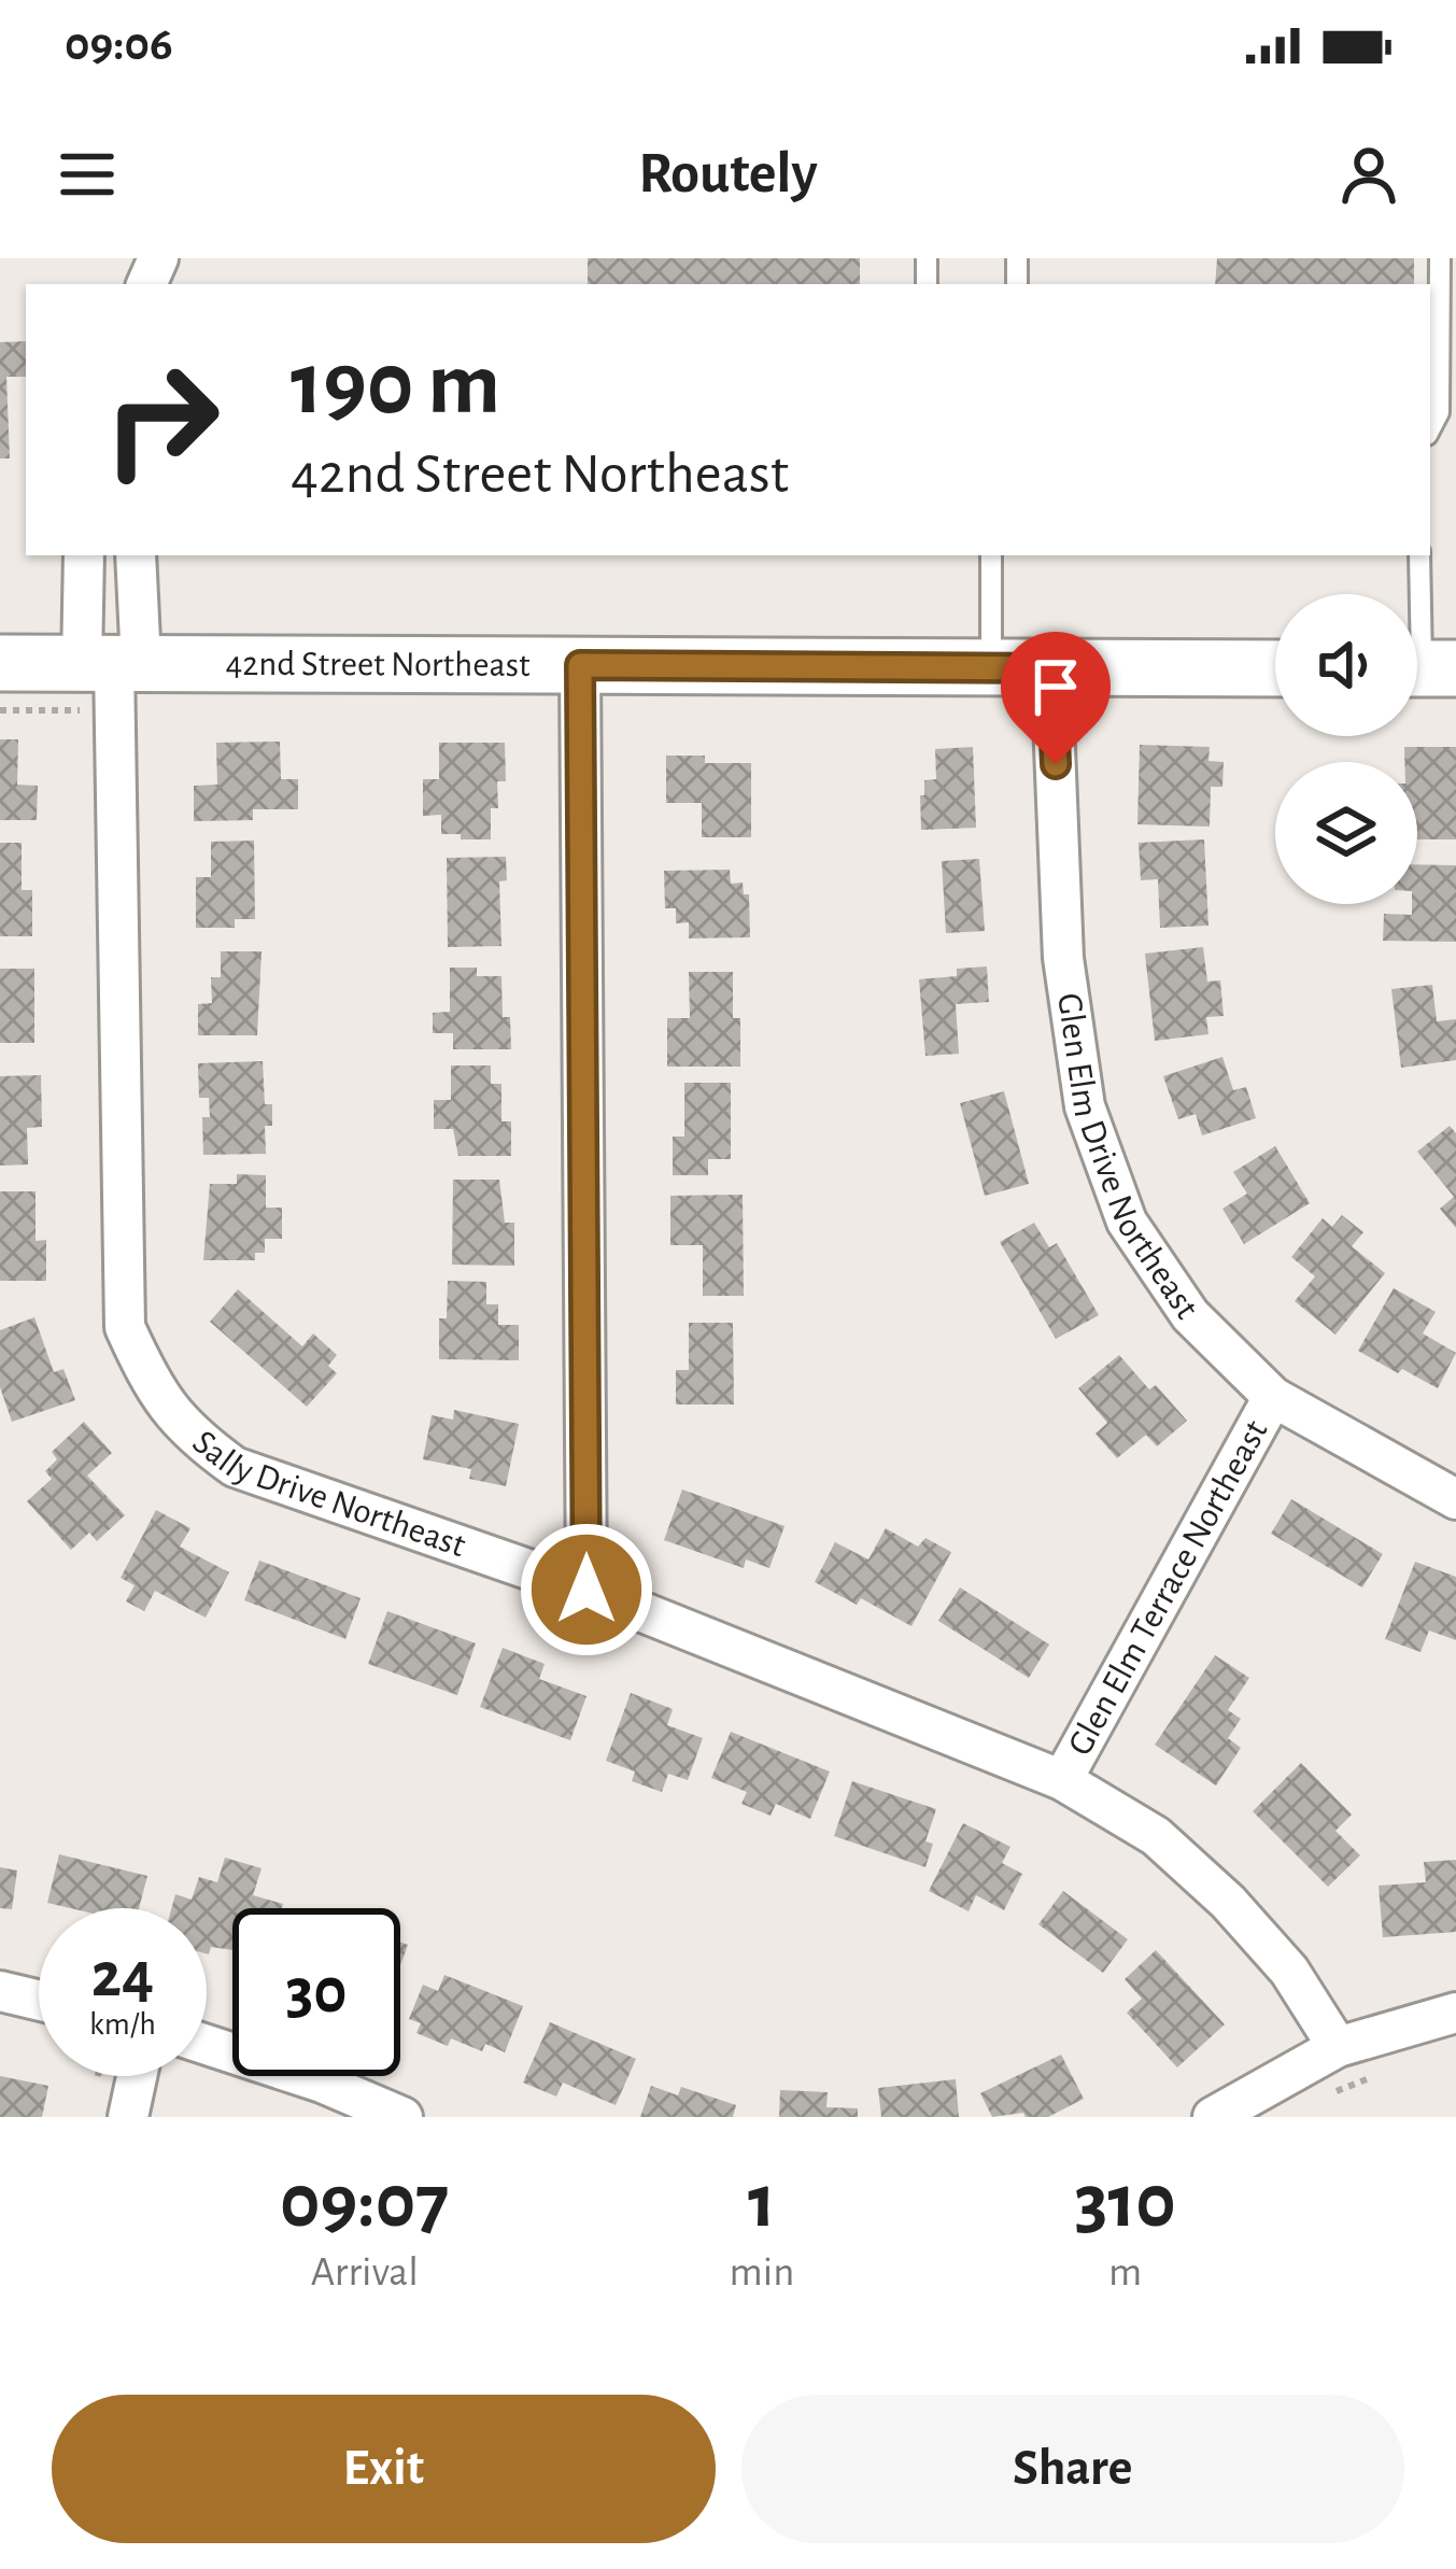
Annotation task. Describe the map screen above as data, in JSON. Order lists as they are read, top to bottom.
{
  "streets": {
    "main road": ["42nd Street Northeast"],
    "street": ["Glen Elm Drive Northeast", "Sally Drive Northeast", "Glen Elm Terrace Northeast"]
  },
  "crossings": [
    ["42nd Street Northeast", "Glen Elm Drive Northeast"],
    ["42nd Street Northeast", "Sally Drive Northeast"],
    ["Glen Elm Drive Northeast", "Glen Elm Terrace Northeast"],
    ["Sally Drive Northeast", "Glen Elm Terrace Northeast"]
  ],
  "page": {
    "status": "09:06",
    "header": "Routely",
    "turn": ["190 m", "42nd Street Northeast"],
    "speed": "24 km/h",
    "limit": "30",
    "eta": [
      "09:07",
      "Arrival",
      "1",
      "min",
      "310",
      "m"
    ],
    "buttons": ["Exit", "Share"]
  }
}
